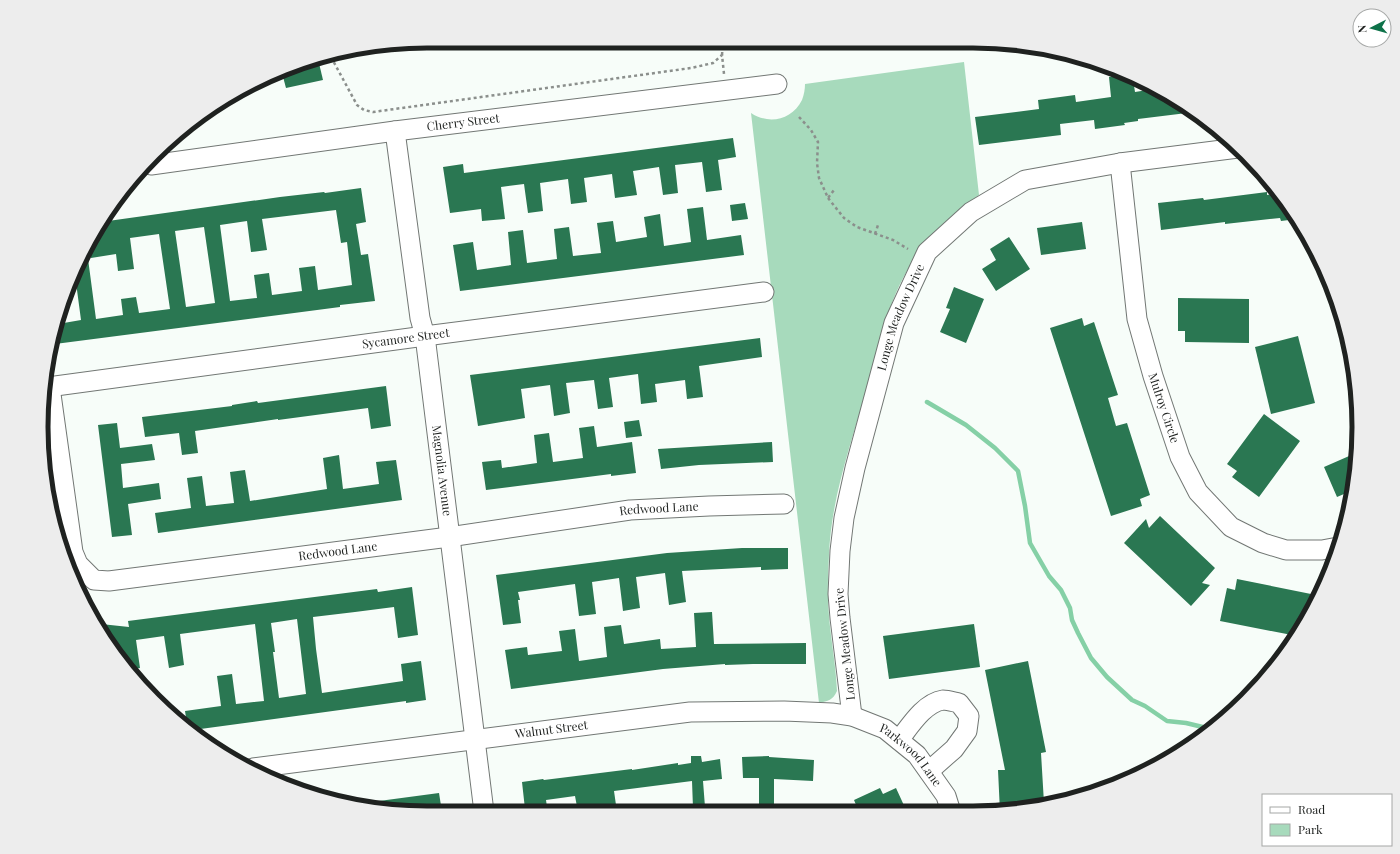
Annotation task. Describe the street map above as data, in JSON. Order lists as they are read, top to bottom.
{
  "streets": {
    "street": [
      "Cherry Street",
      "Longe Meadow Drive",
      "Sycamore Street",
      "Mulroy Circle",
      "Magnolia Avenue",
      "Redwood Lane",
      "Walnut Street",
      "Parkwood Lane"
    ]
  },
  "crossings": [
    ["Cherry Street", "Magnolia Avenue"],
    ["Longe Meadow Drive", "Mulroy Circle"],
    ["Longe Meadow Drive", "Walnut Street"],
    ["Longe Meadow Drive", "Parkwood Lane"],
    ["Sycamore Street", "Magnolia Avenue"],
    ["Magnolia Avenue", "Redwood Lane"],
    ["Magnolia Avenue", "Walnut Street"],
    ["Walnut Street", "Parkwood Lane"]
  ],
  "legend": ["Road", "Park"],
  "north": "left"
}
